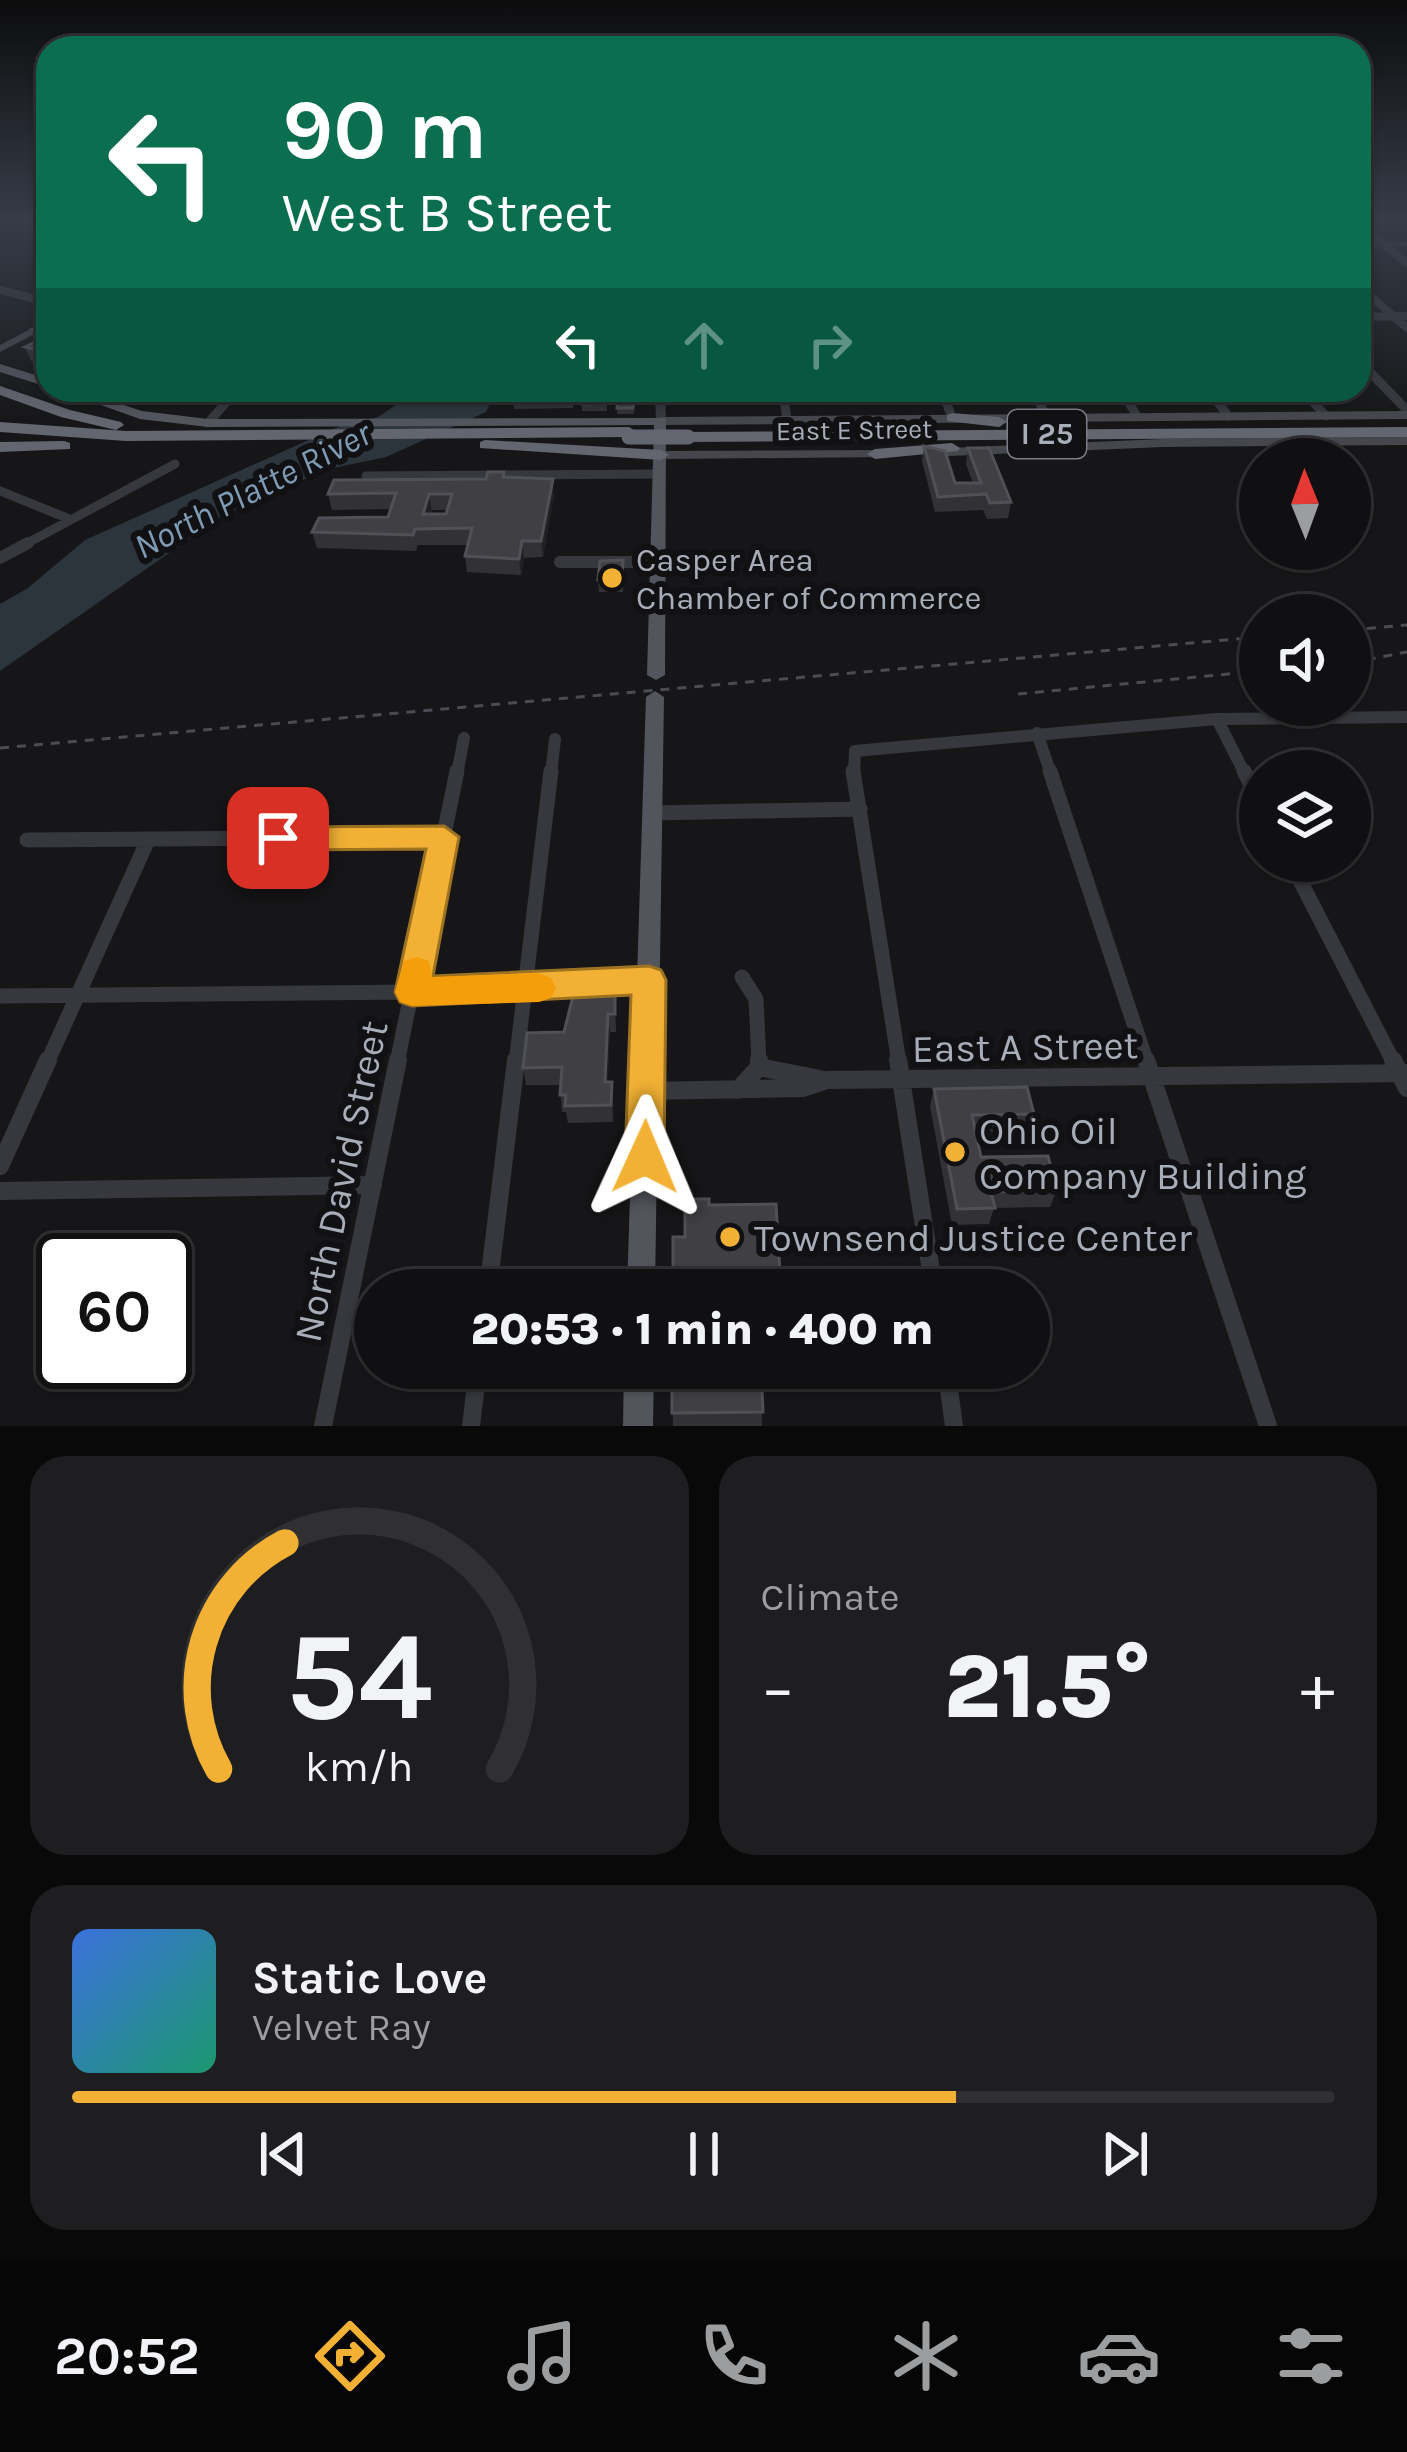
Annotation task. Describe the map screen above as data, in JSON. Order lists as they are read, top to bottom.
{
  "streets": {
    "highway": ["I 25"],
    "main road": ["East E Street"],
    "street": ["East A Street", "North David Street"]
  },
  "crossings": [
    ["East E Street", "I 25"]
  ],
  "water": ["North Platte River"],
  "places": ["Casper Area Chamber of Commerce", "Ohio Oil Company Building", "Townsend Justice Center"],
  "north": "top",
  "page": {
    "turn": ["90 m", "West B Street"],
    "limit": "60",
    "trip": "20:53 · 1 min · 400 m",
    "tile": "Climate",
    "heat": ["−", "21.5°", "+"],
    "song": ["Static Love", "Velvet Ray"],
    "tabs": "20:52",
    "gauge": ["54", "km/h"]
  }
}
